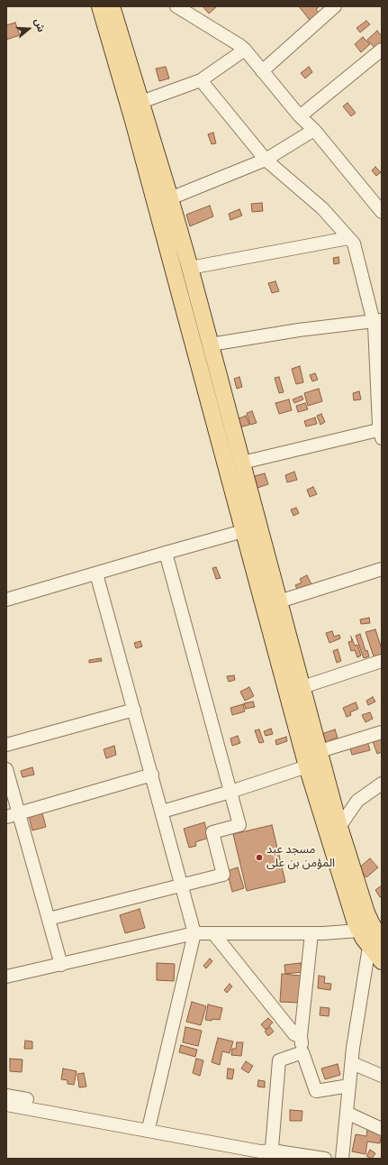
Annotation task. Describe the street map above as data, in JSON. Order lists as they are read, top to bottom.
{
  "places": ["مسجد عبد المؤمن بن على"],
  "north": "right"
}
